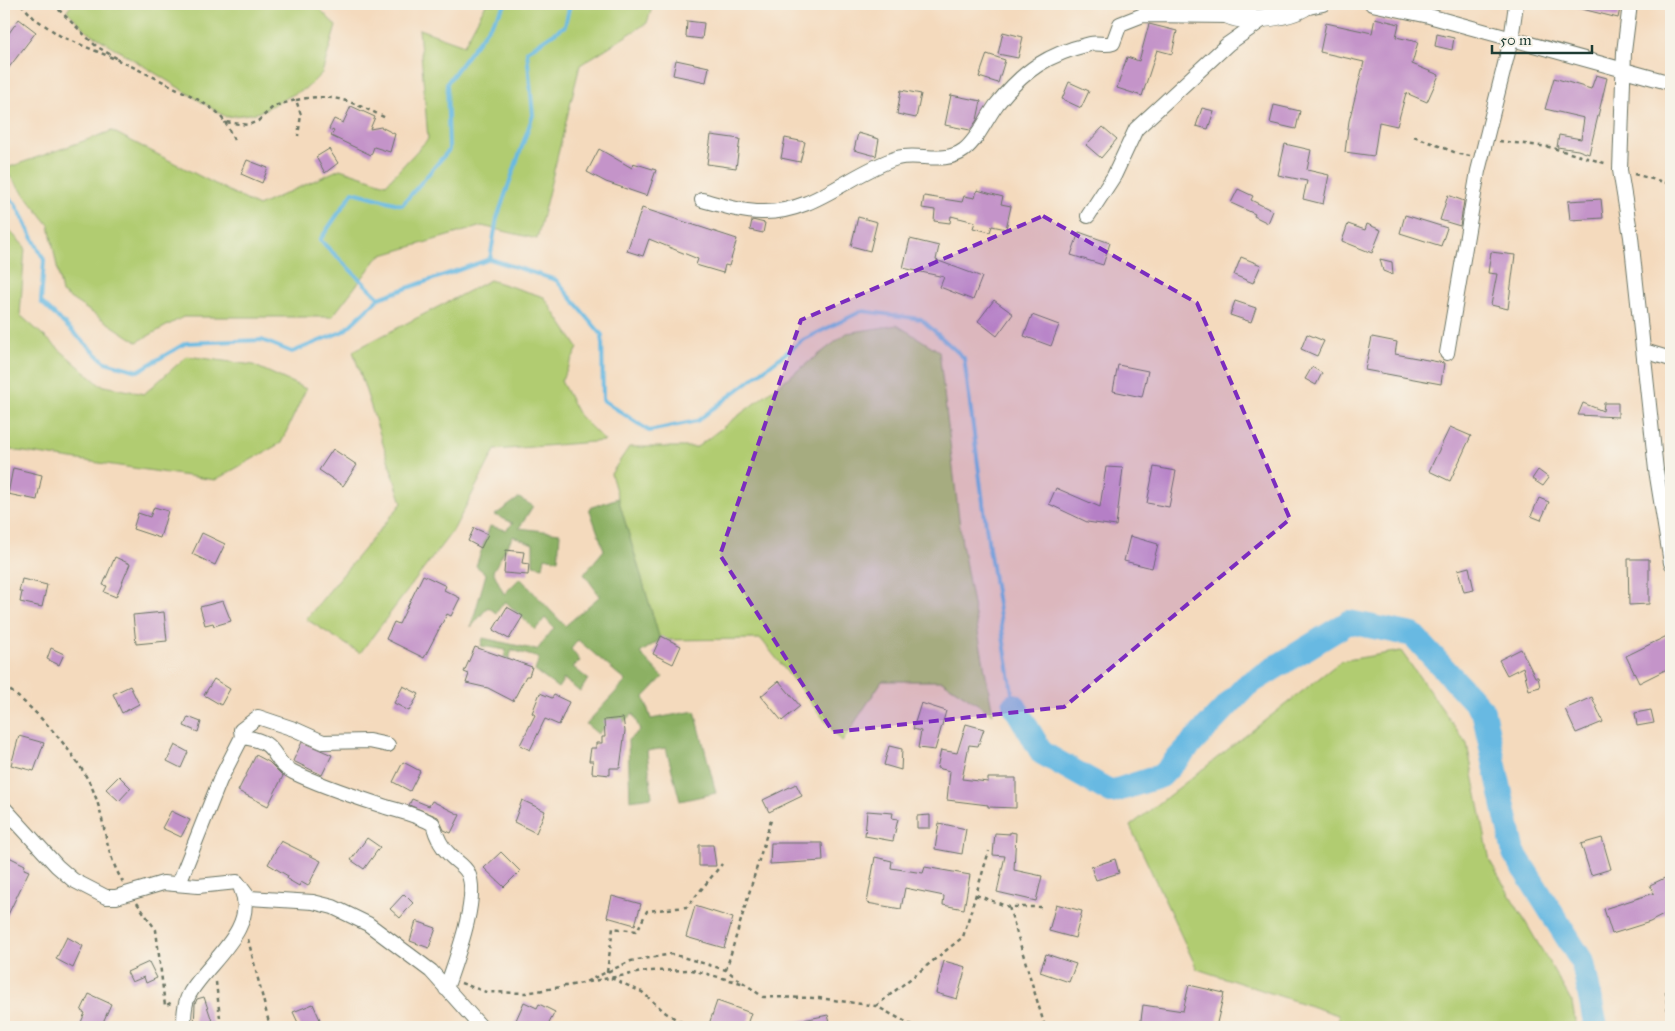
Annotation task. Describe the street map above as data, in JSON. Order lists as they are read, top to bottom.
{
  "scale_bar": "50 m"
}
